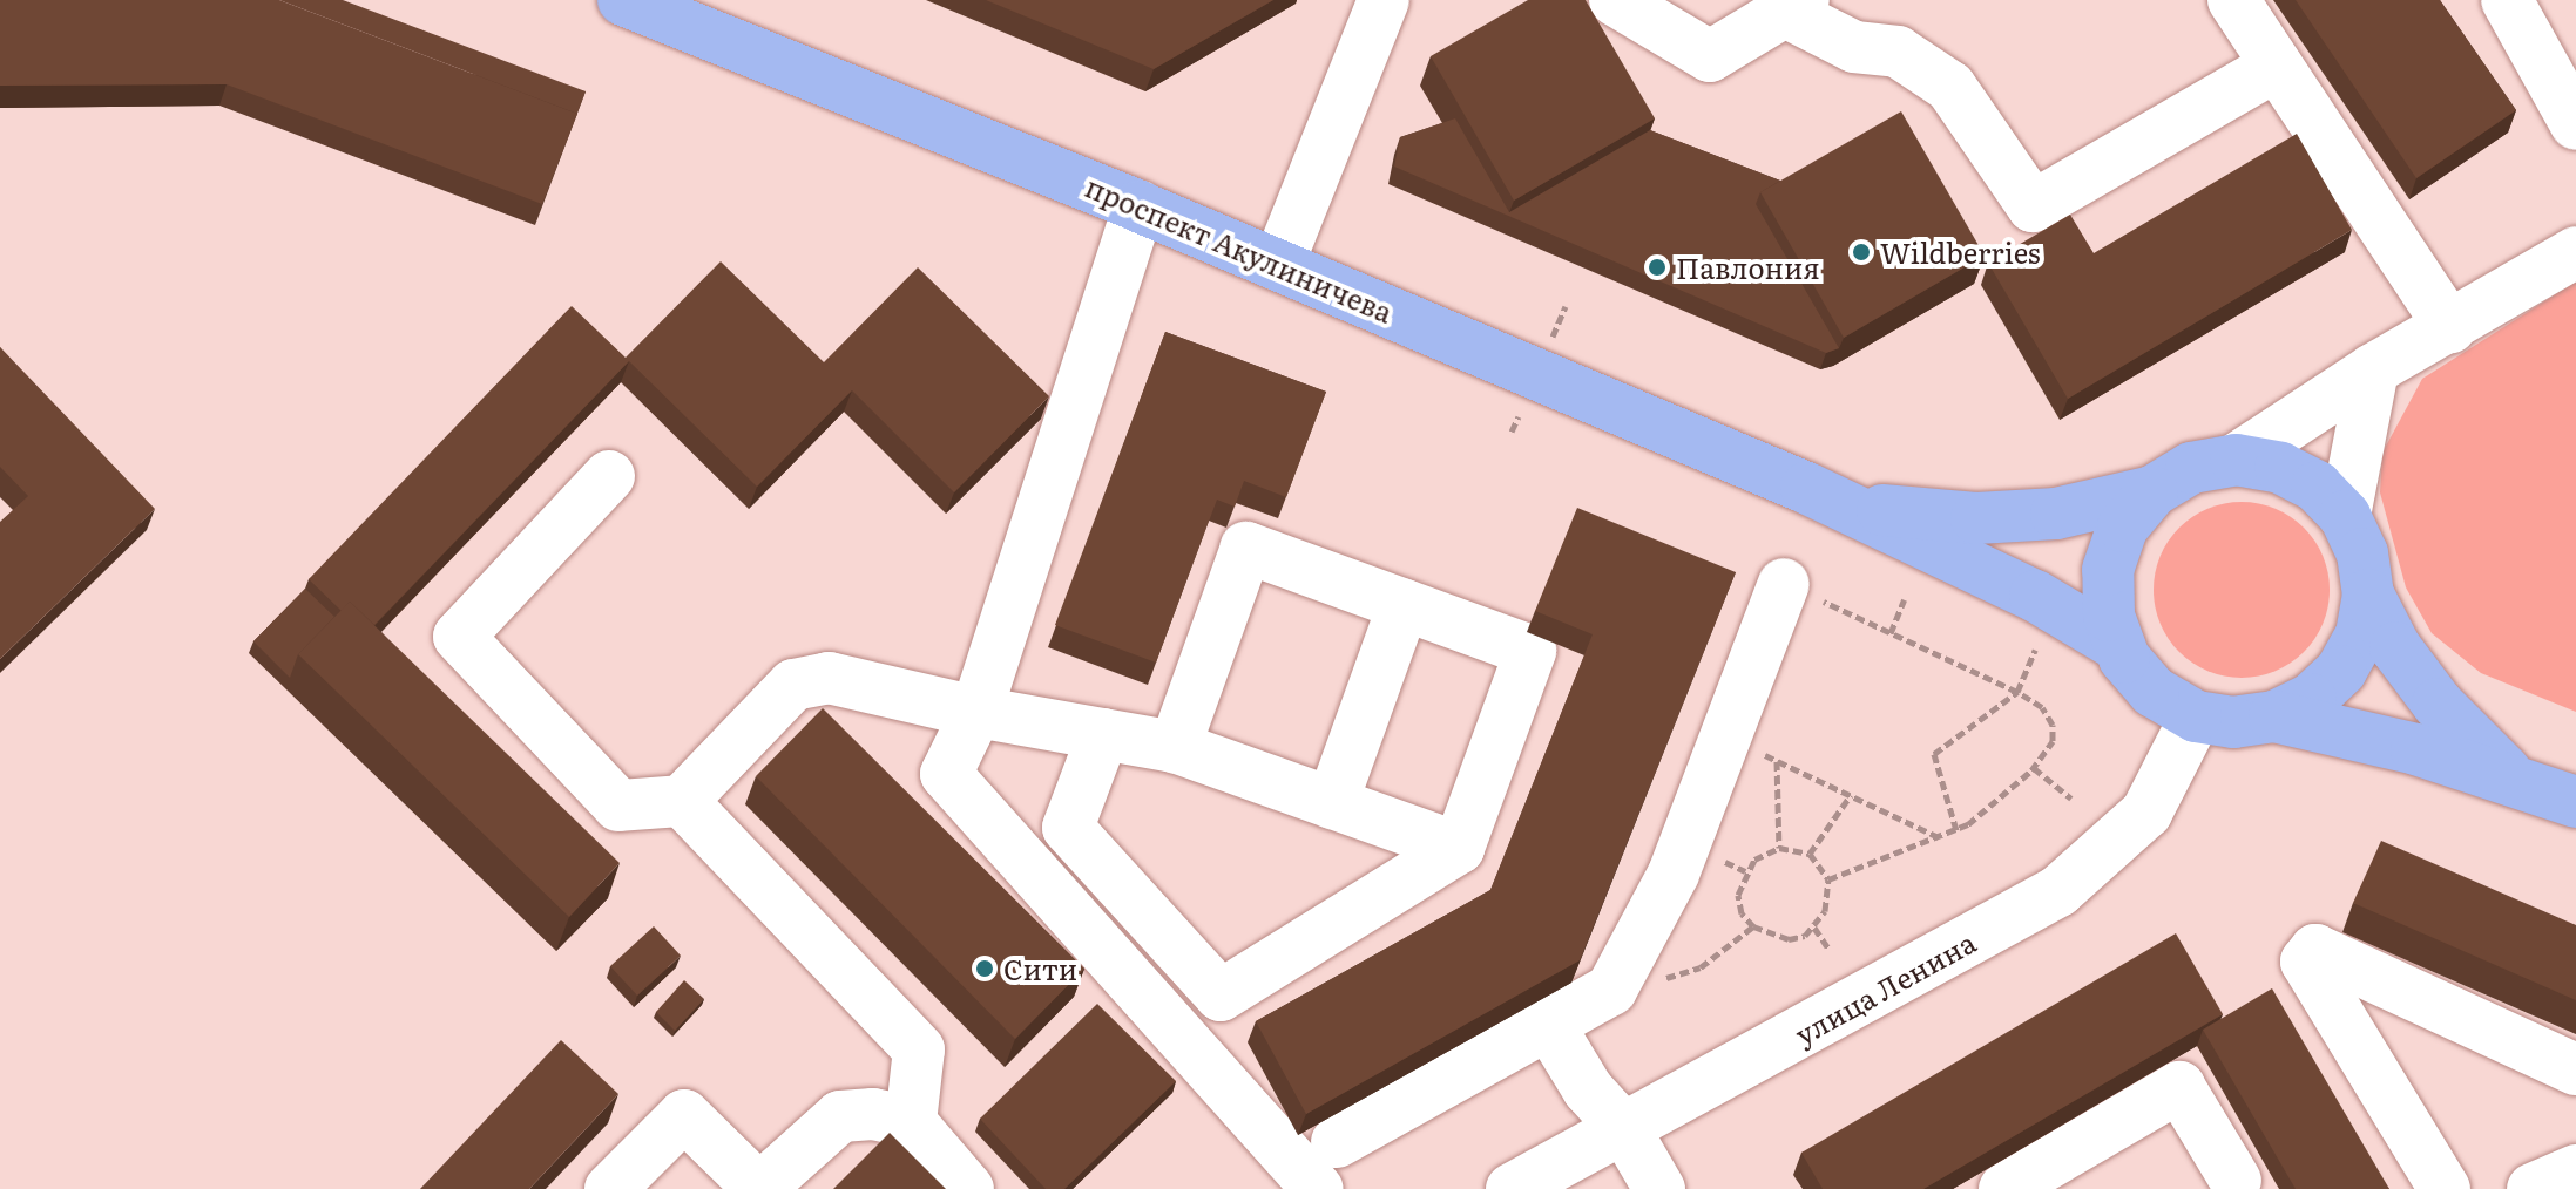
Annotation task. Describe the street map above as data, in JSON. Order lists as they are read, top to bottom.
{
  "streets": {
    "main road": ["проспект Акулиничева"],
    "street": ["улица Ленина"]
  },
  "crossings": [
    ["проспект Акулиничева", "улица Ленина"]
  ],
  "places": ["Wildberries", "Павлония", "Сити"]
}
